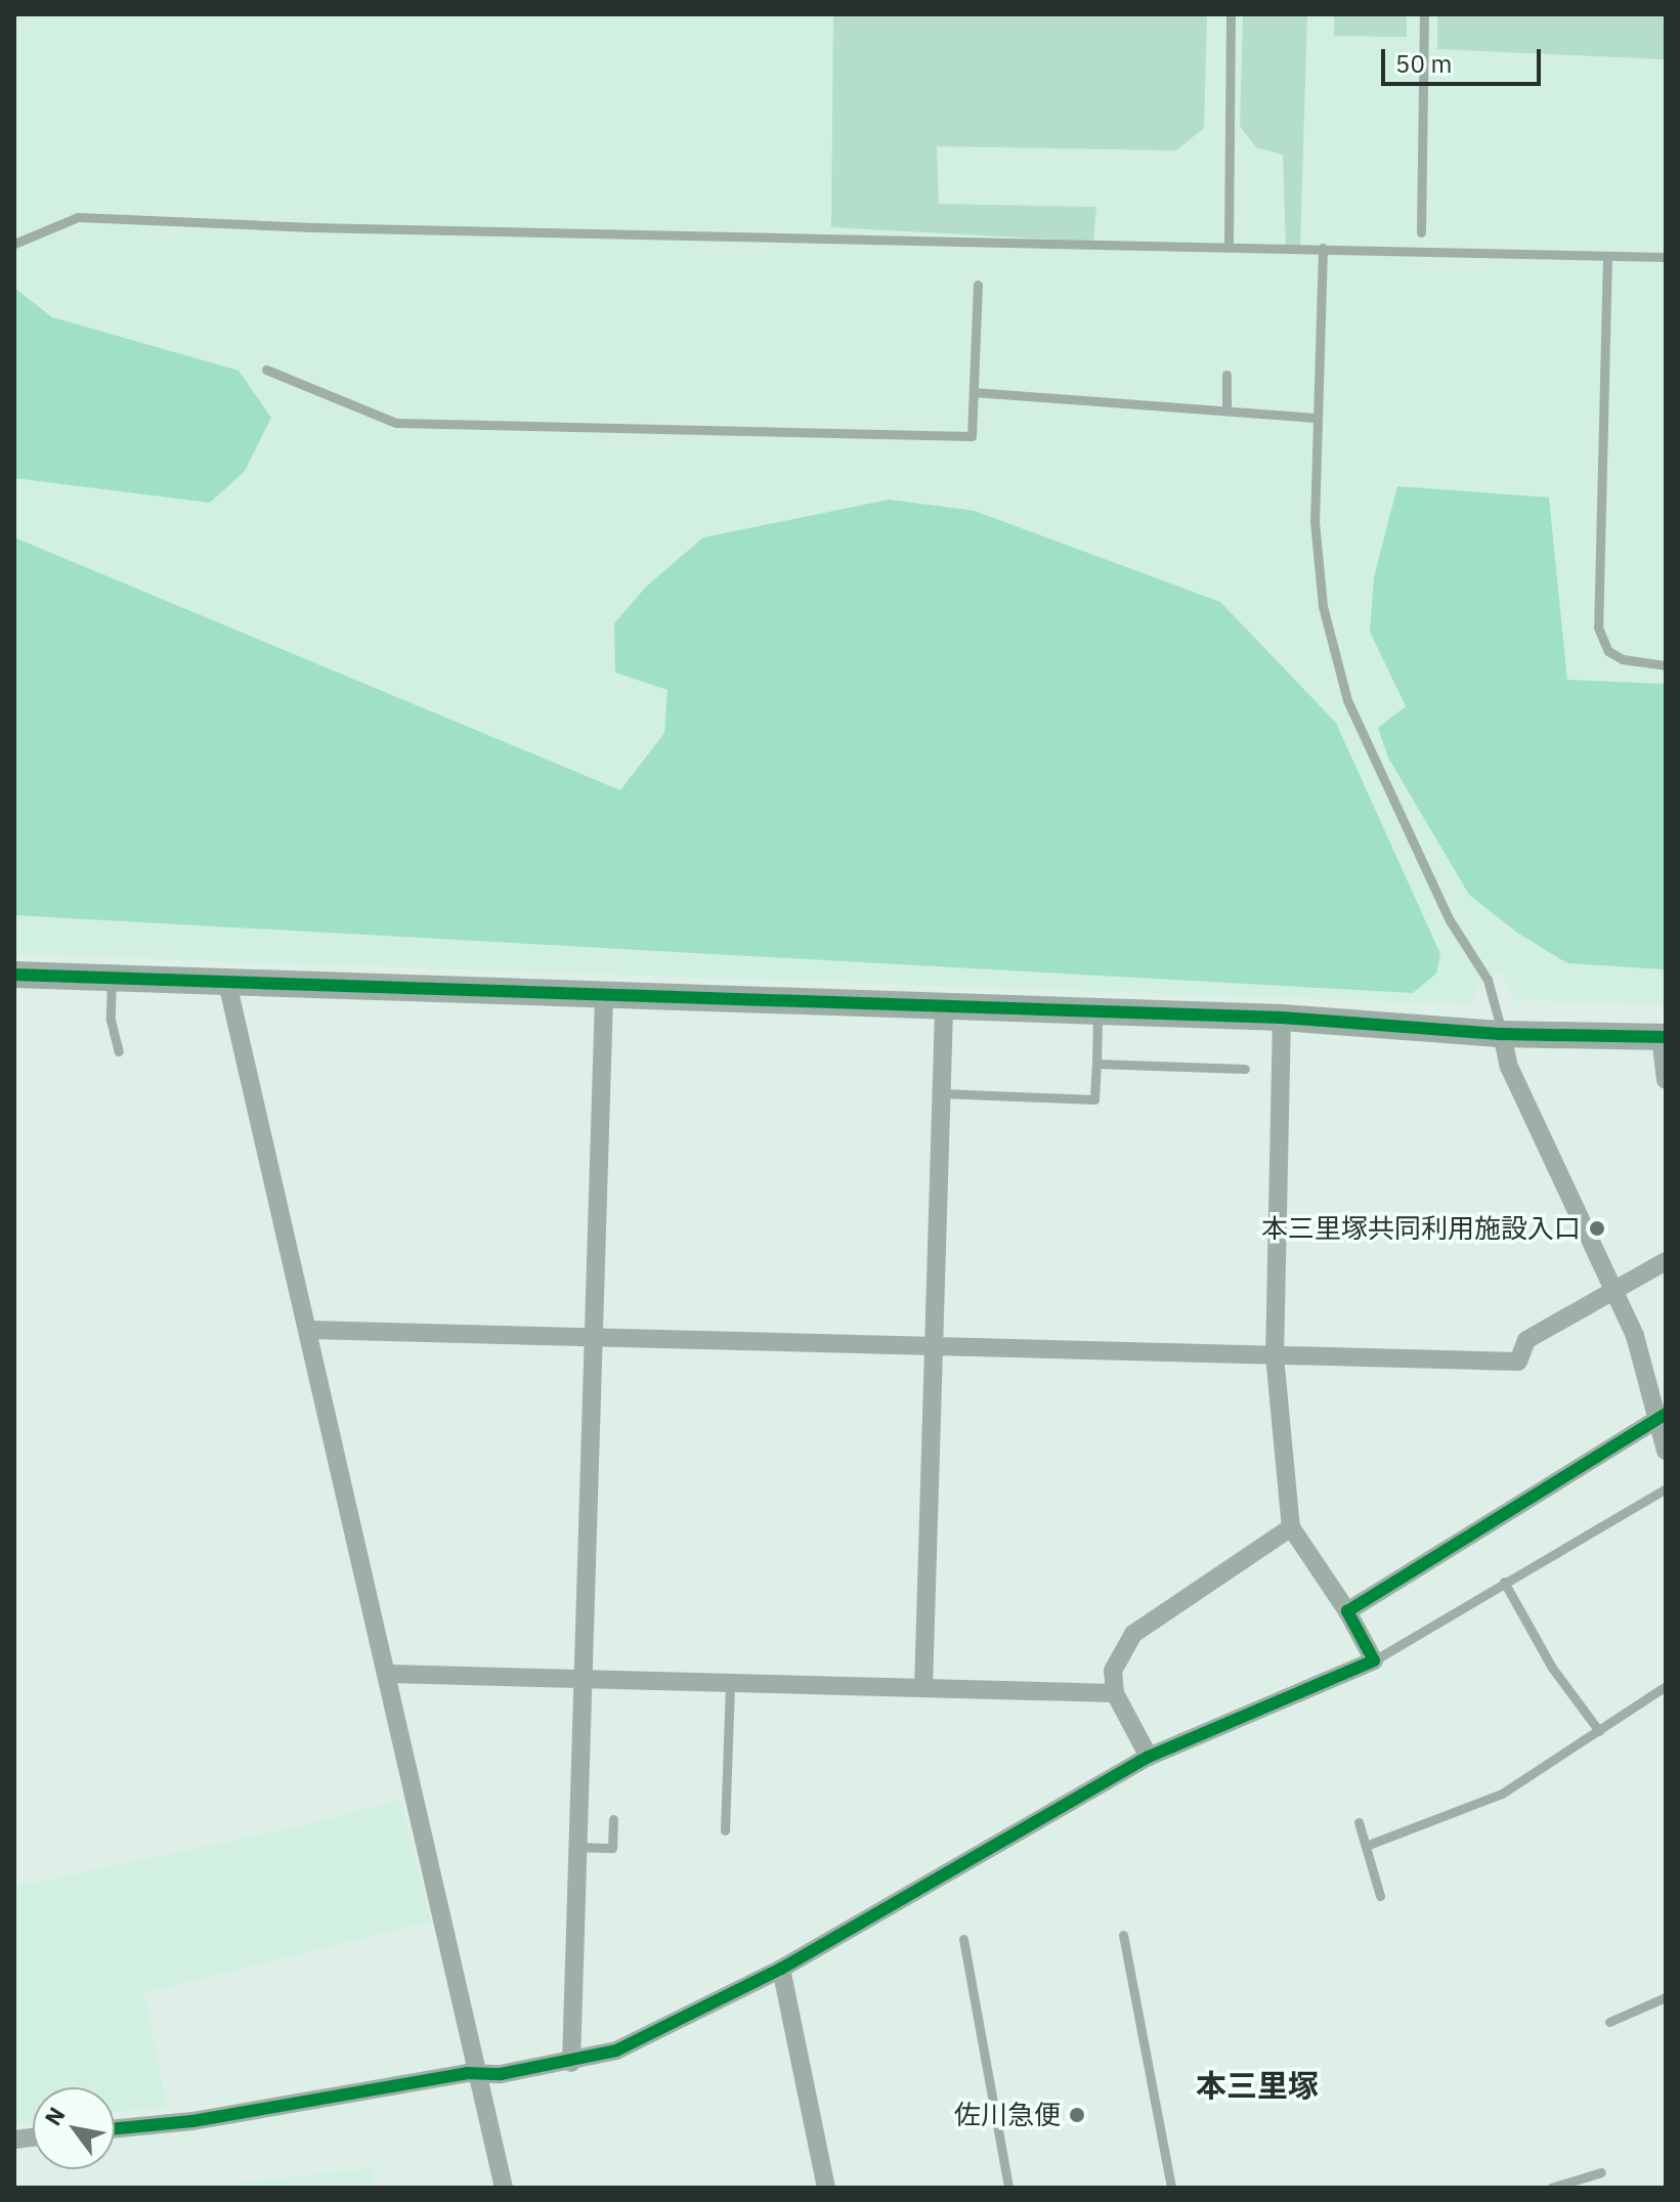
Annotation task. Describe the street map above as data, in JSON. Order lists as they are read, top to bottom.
{
  "districts": ["本三里塚"],
  "places": ["本三里塚共同利用施設入口", "佐川急便"],
  "scale_bar": "50 m",
  "north": "top left"
}
